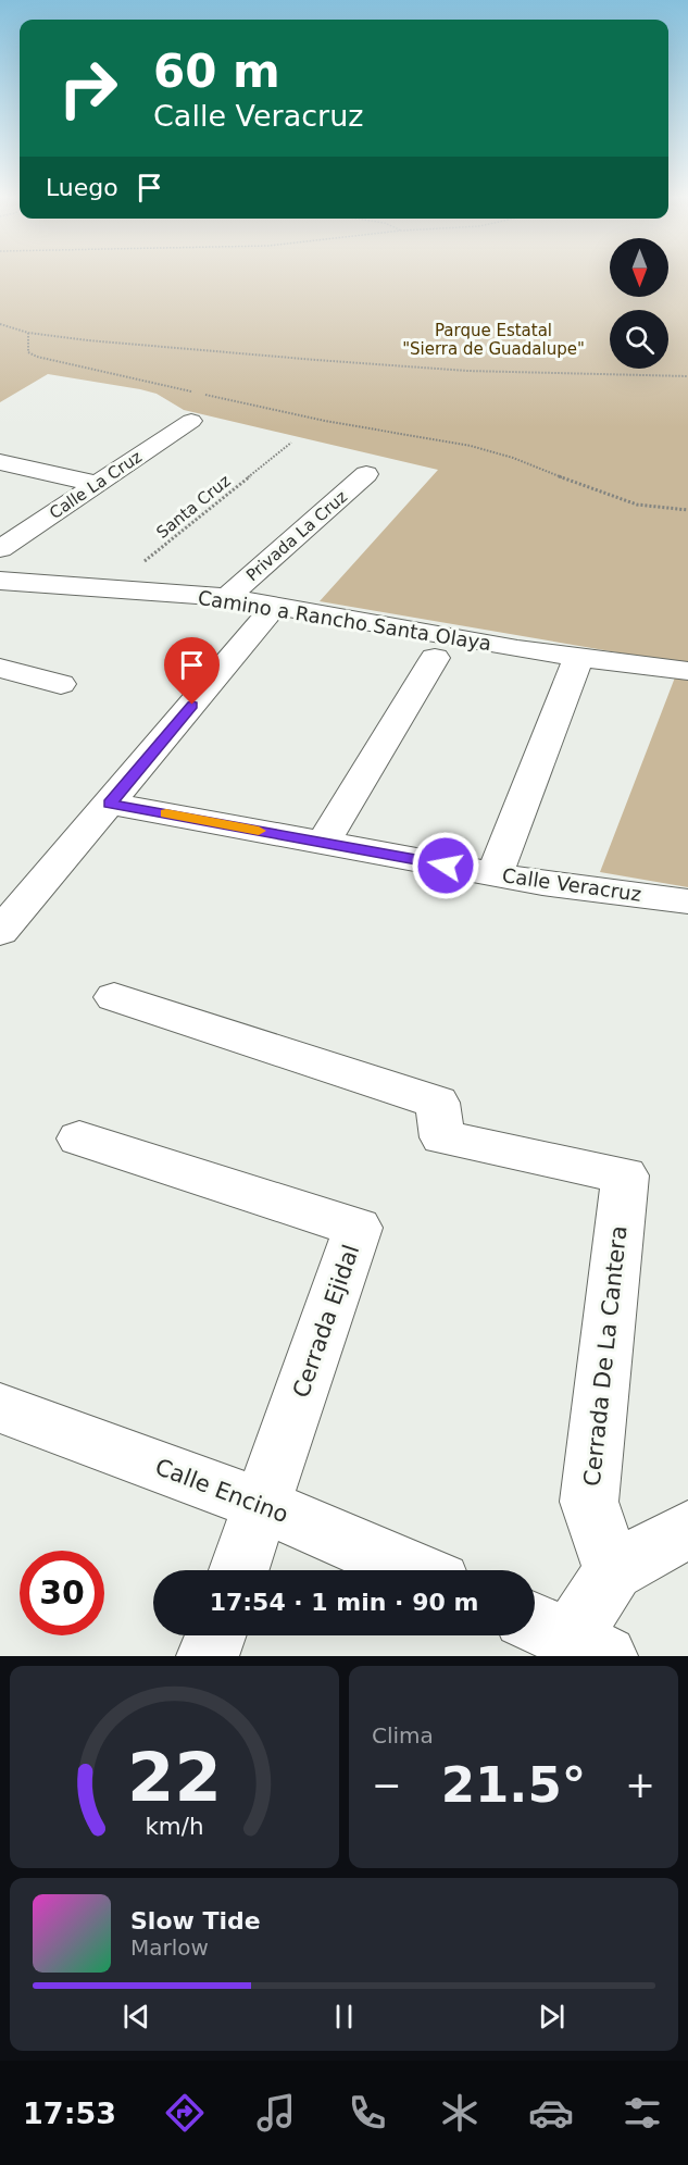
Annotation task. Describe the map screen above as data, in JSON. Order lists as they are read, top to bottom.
{
  "streets": {
    "street": [
      "Calle La Cruz",
      "Privada La Cruz",
      "Camino a Rancho Santa Olaya",
      "Calle Veracruz",
      "Cerrada Ejidal",
      "Cerrada De La Cantera",
      "Calle Encino"
    ],
    "path": ["Santa Cruz"]
  },
  "crossings": [
    ["Santa Cruz", "Camino a Rancho Santa Olaya"],
    ["Privada La Cruz", "Camino a Rancho Santa Olaya"],
    ["Cerrada Ejidal", "Calle Encino"]
  ],
  "parks": ["Parque Estatal \"Sierra de Guadalupe\""],
  "north": "bottom",
  "page": {
    "turn": ["60 m", "Calle Veracruz"],
    "then": "Luego",
    "limit": "30",
    "trip": "17:54 · 1 min · 90 m",
    "tile": "Clima",
    "heat": ["−", "21.5°", "+"],
    "song": ["Slow Tide", "Marlow"],
    "tabs": "17:53",
    "gauge": ["22", "km/h"]
  }
}
